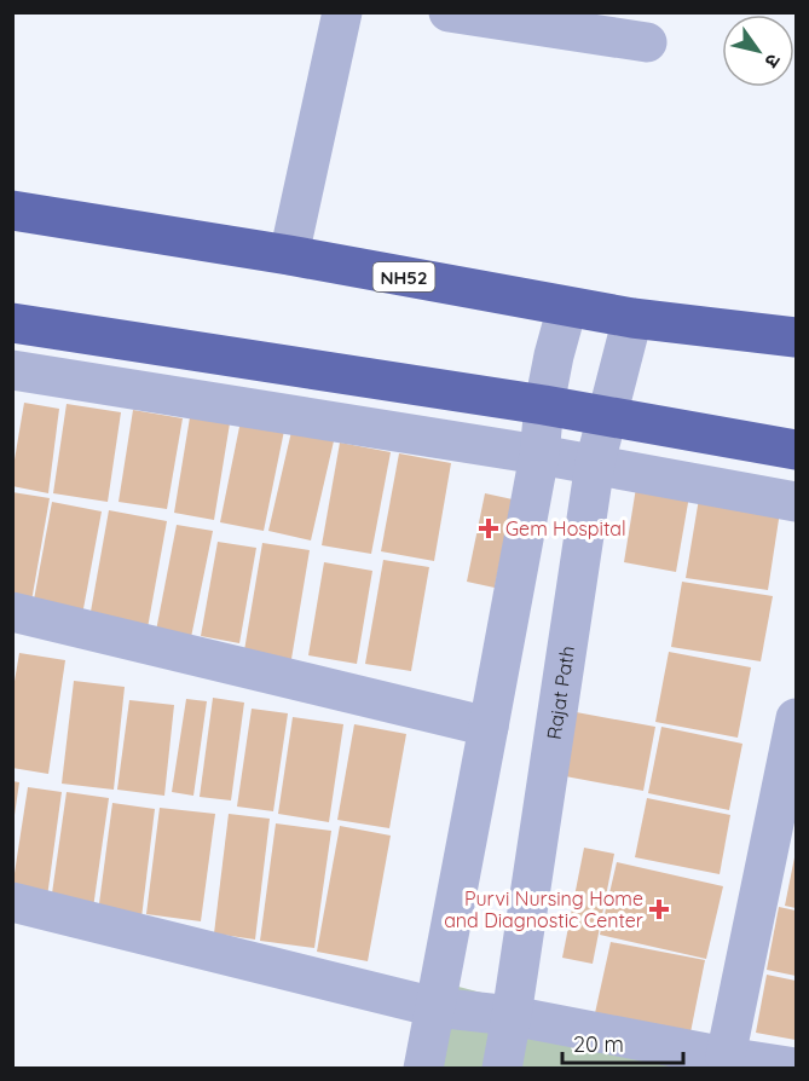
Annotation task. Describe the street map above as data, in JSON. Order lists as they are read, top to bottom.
{
  "streets": {
    "highway": ["NH52"],
    "street": ["Rajat Path"]
  },
  "crossings": [
    ["NH52", "Rajat Path"]
  ],
  "places": {
    "health": ["Gem Hospital", "Purvi Nursing Home and Diagnostic Center"]
  },
  "scale_bar": "20 m",
  "north": "bottom right"
}
